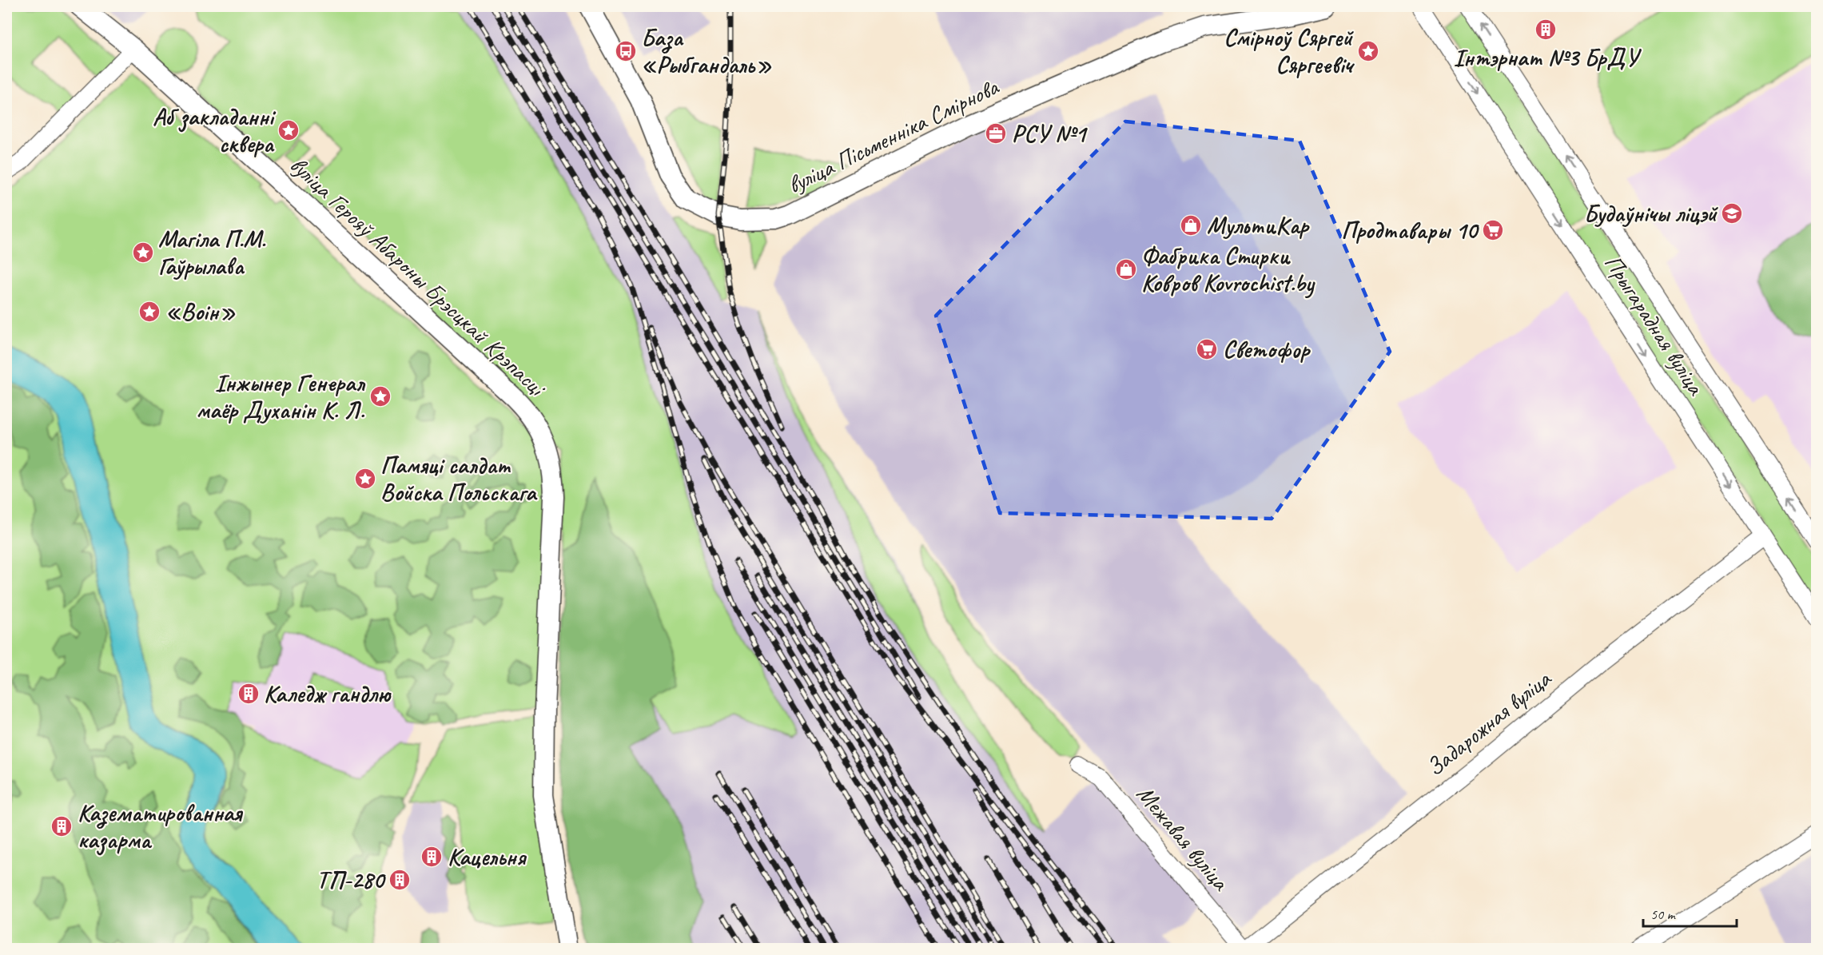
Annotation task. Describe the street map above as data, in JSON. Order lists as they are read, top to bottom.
{
  "streets": {
    "main road": ["вуліца Пісьменніка Смірнова", "вуліца Герояў Абароны Брэсцкай Крэпасці"],
    "street": ["Прыгарадная вуліца", "Задарожная вуліца", "Межавая вуліца"]
  },
  "crossings": [
    ["Прыгарадная вуліца", "Задарожная вуліца"],
    ["Задарожная вуліца", "Межавая вуліца"]
  ],
  "places": {
    "building": [
      "Інтэрнат №3 БрДУ",
      "Каледж гандлю",
      "Казематированная казарма",
      "Кацельня",
      "ТП-280"
    ],
    "bus stop": ["База «Рыбгандаль»"],
    "place": [
      "Смірноў Сяргей Сяргеевіч",
      "Аб закладанні сквера",
      "Магіла П.М. Гаўрылава",
      "«Воін»",
      "Інжынер Генерал маёр Духанін К. Л.",
      "Памяці салдат Войска Польскага"
    ],
    "office": ["РСУ №1"],
    "school or university": ["Будаўнічы ліцэй"],
    "shop": ["МультиКар", "Фабрика Стирки Ковров Kovrochist.by"],
    "supermarket": ["Продтавары 10", "Светофор"]
  },
  "scale_bar": "50 m"
}
